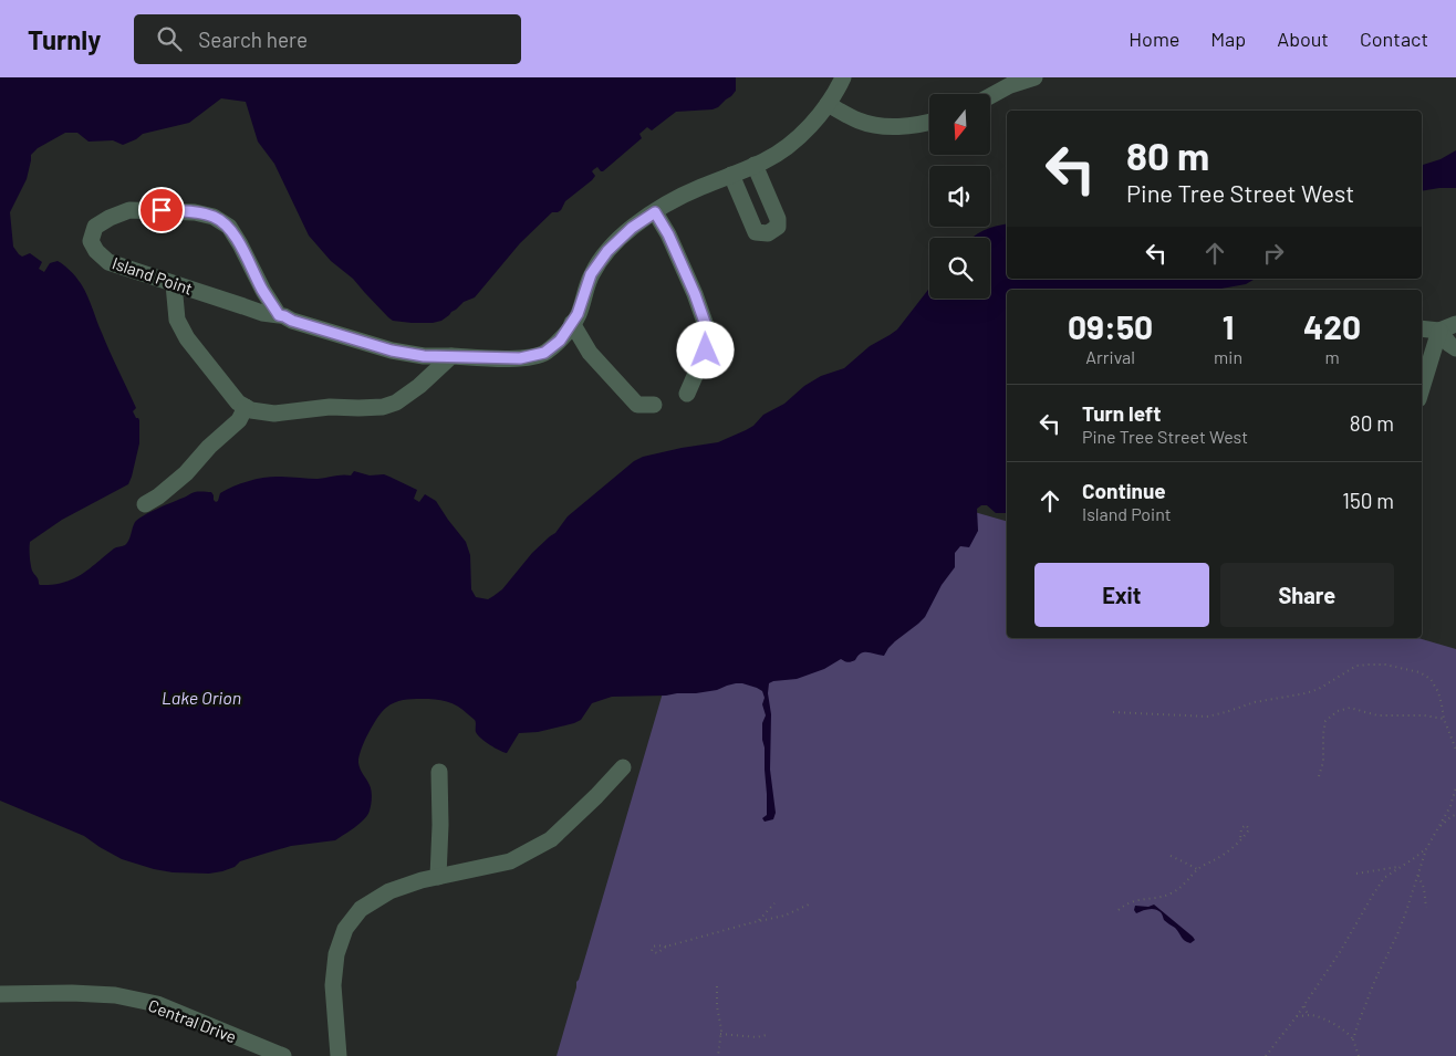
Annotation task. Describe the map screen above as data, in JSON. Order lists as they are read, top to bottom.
{
  "streets": {
    "street": ["Island Point", "Central Drive"]
  },
  "water": ["Lake Orion"],
  "north": "bottom",
  "page": {
    "header": "Turnly",
    "search": "Search here",
    "nav": [
      "Home",
      "Map",
      "About",
      "Contact"
    ],
    "turn": ["80 m", "Pine Tree Street West"],
    "eta": [
      "09:50",
      "Arrival",
      "1",
      "min",
      "420",
      "m"
    ],
    "list": [
      {
        "name": "Turn left",
        "note": "Pine Tree Street West",
        "value": "80 m"
      },
      {
        "name": "Continue",
        "note": "Island Point",
        "value": "150 m"
      }
    ],
    "buttons": ["Exit", "Share"]
  }
}
